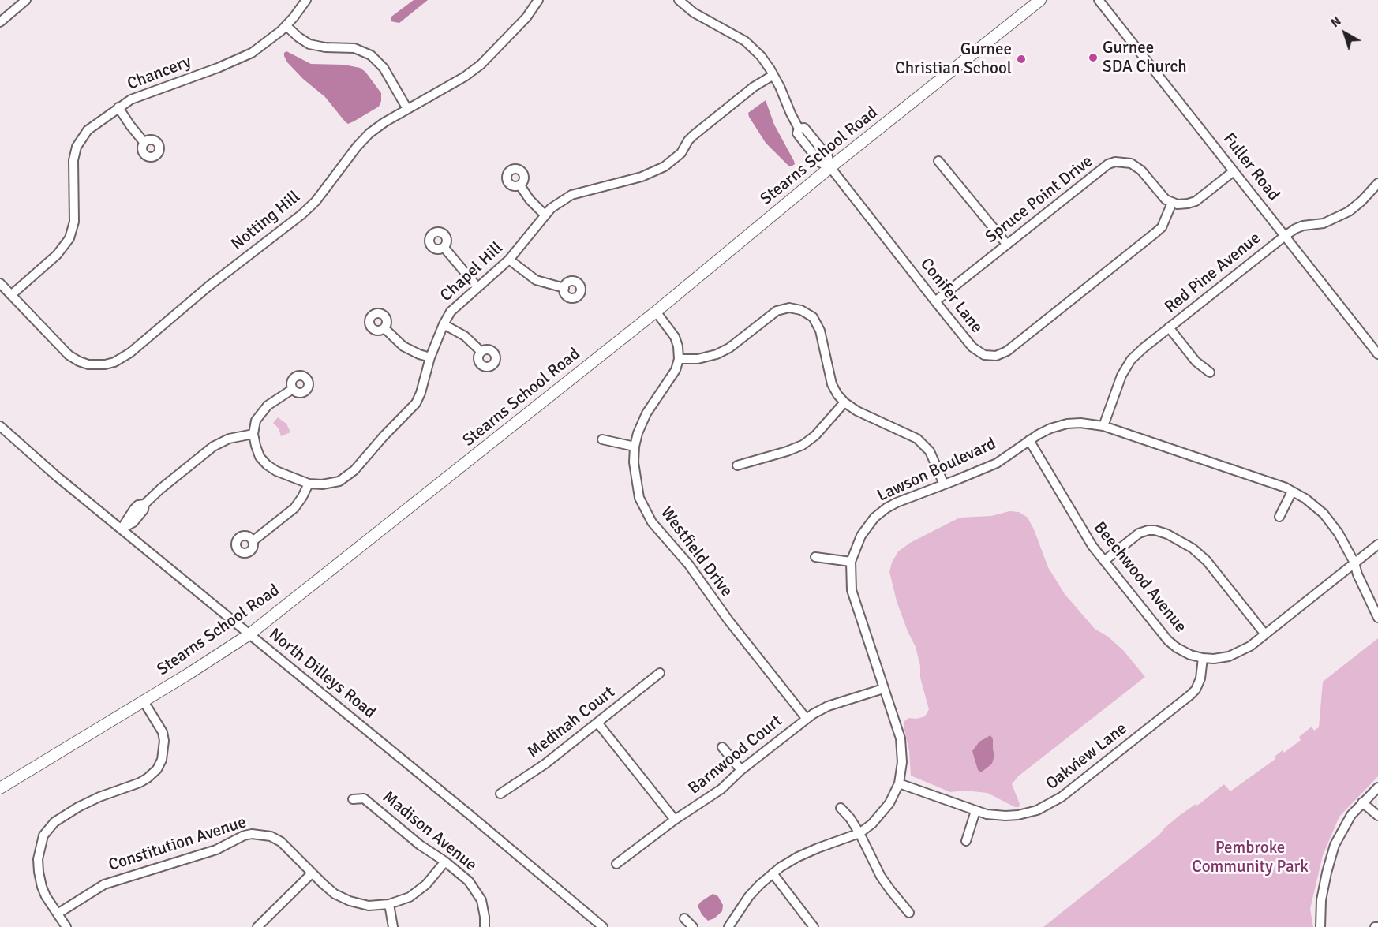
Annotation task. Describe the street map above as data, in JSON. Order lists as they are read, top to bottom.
{
  "streets": {
    "main road": ["Stearns School Road"],
    "street": [
      "Chancery",
      "Fuller Road",
      "Spruce Point Drive",
      "Notting Hill",
      "Chapel Hill",
      "Red Pine Avenue",
      "Conifer Lane",
      "Lawson Boulevard",
      "Westfield Drive",
      "Beechwood Avenue",
      "North Dilleys Road",
      "Medinah Court",
      "Barnwood Court",
      "Oakview Lane",
      "Madison Avenue",
      "Constitution Avenue"
    ]
  },
  "crossings": [
    ["Chancery", "Notting Hill"],
    ["Stearns School Road", "Conifer Lane"],
    ["Stearns School Road", "North Dilleys Road"],
    ["Fuller Road", "Red Pine Avenue"],
    ["Spruce Point Drive", "Conifer Lane"],
    ["Red Pine Avenue", "Lawson Boulevard"],
    ["Lawson Boulevard", "Beechwood Avenue"],
    ["Lawson Boulevard", "Barnwood Court"],
    ["Lawson Boulevard", "Oakview Lane"],
    ["Westfield Drive", "Barnwood Court"],
    ["Beechwood Avenue", "Oakview Lane"],
    ["Madison Avenue", "Constitution Avenue"]
  ],
  "parks": ["Pembroke Community Park"],
  "places": ["Gurnee SDA Church", "Gurnee Christian School"],
  "north": "top left"
}
